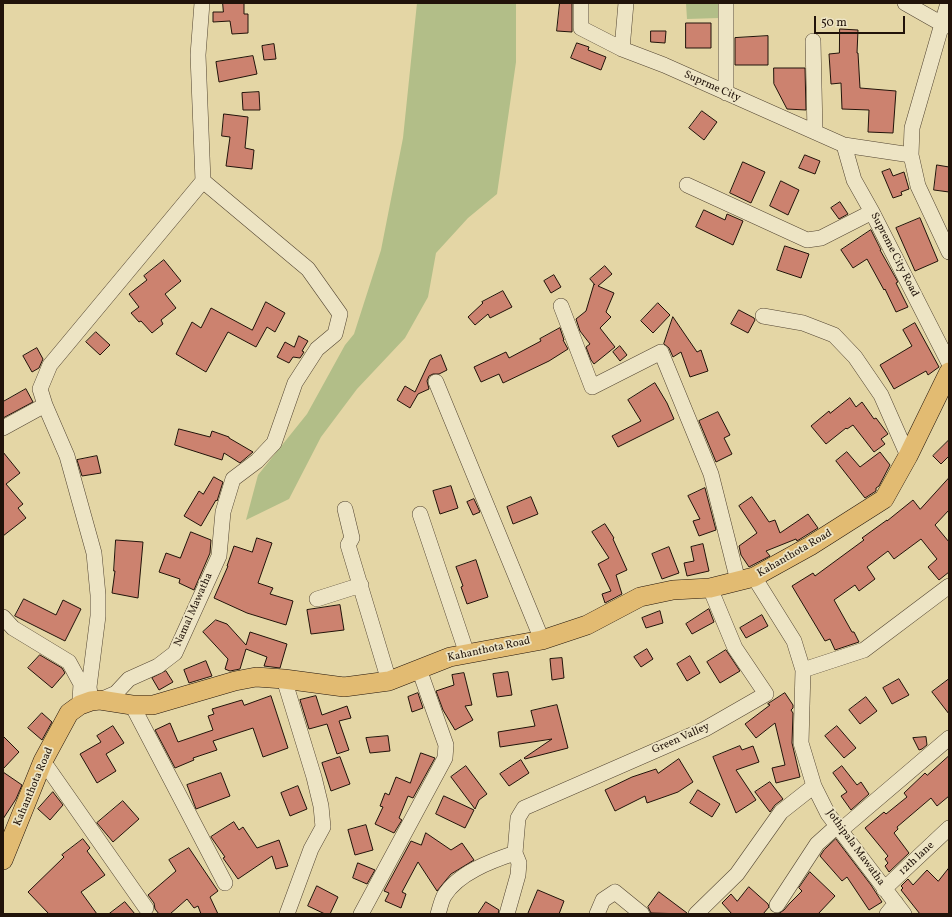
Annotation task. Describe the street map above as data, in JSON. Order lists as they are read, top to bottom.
{
  "streets": {
    "main road": ["Kahanthota Road"],
    "street": [
      "Suprme City",
      "Supreme City Road",
      "Namal Mawatha",
      "Green Valley",
      "Jothipala Mawatha",
      "12th lane"
    ]
  },
  "crossings": [
    ["Suprme City", "Supreme City Road"],
    ["Kahanthota Road", "Namal Mawatha"],
    ["Kahanthota Road", "Green Valley"],
    ["Kahanthota Road", "Jothipala Mawatha"],
    ["Jothipala Mawatha", "12th lane"]
  ],
  "scale_bar": "50 m"
}
